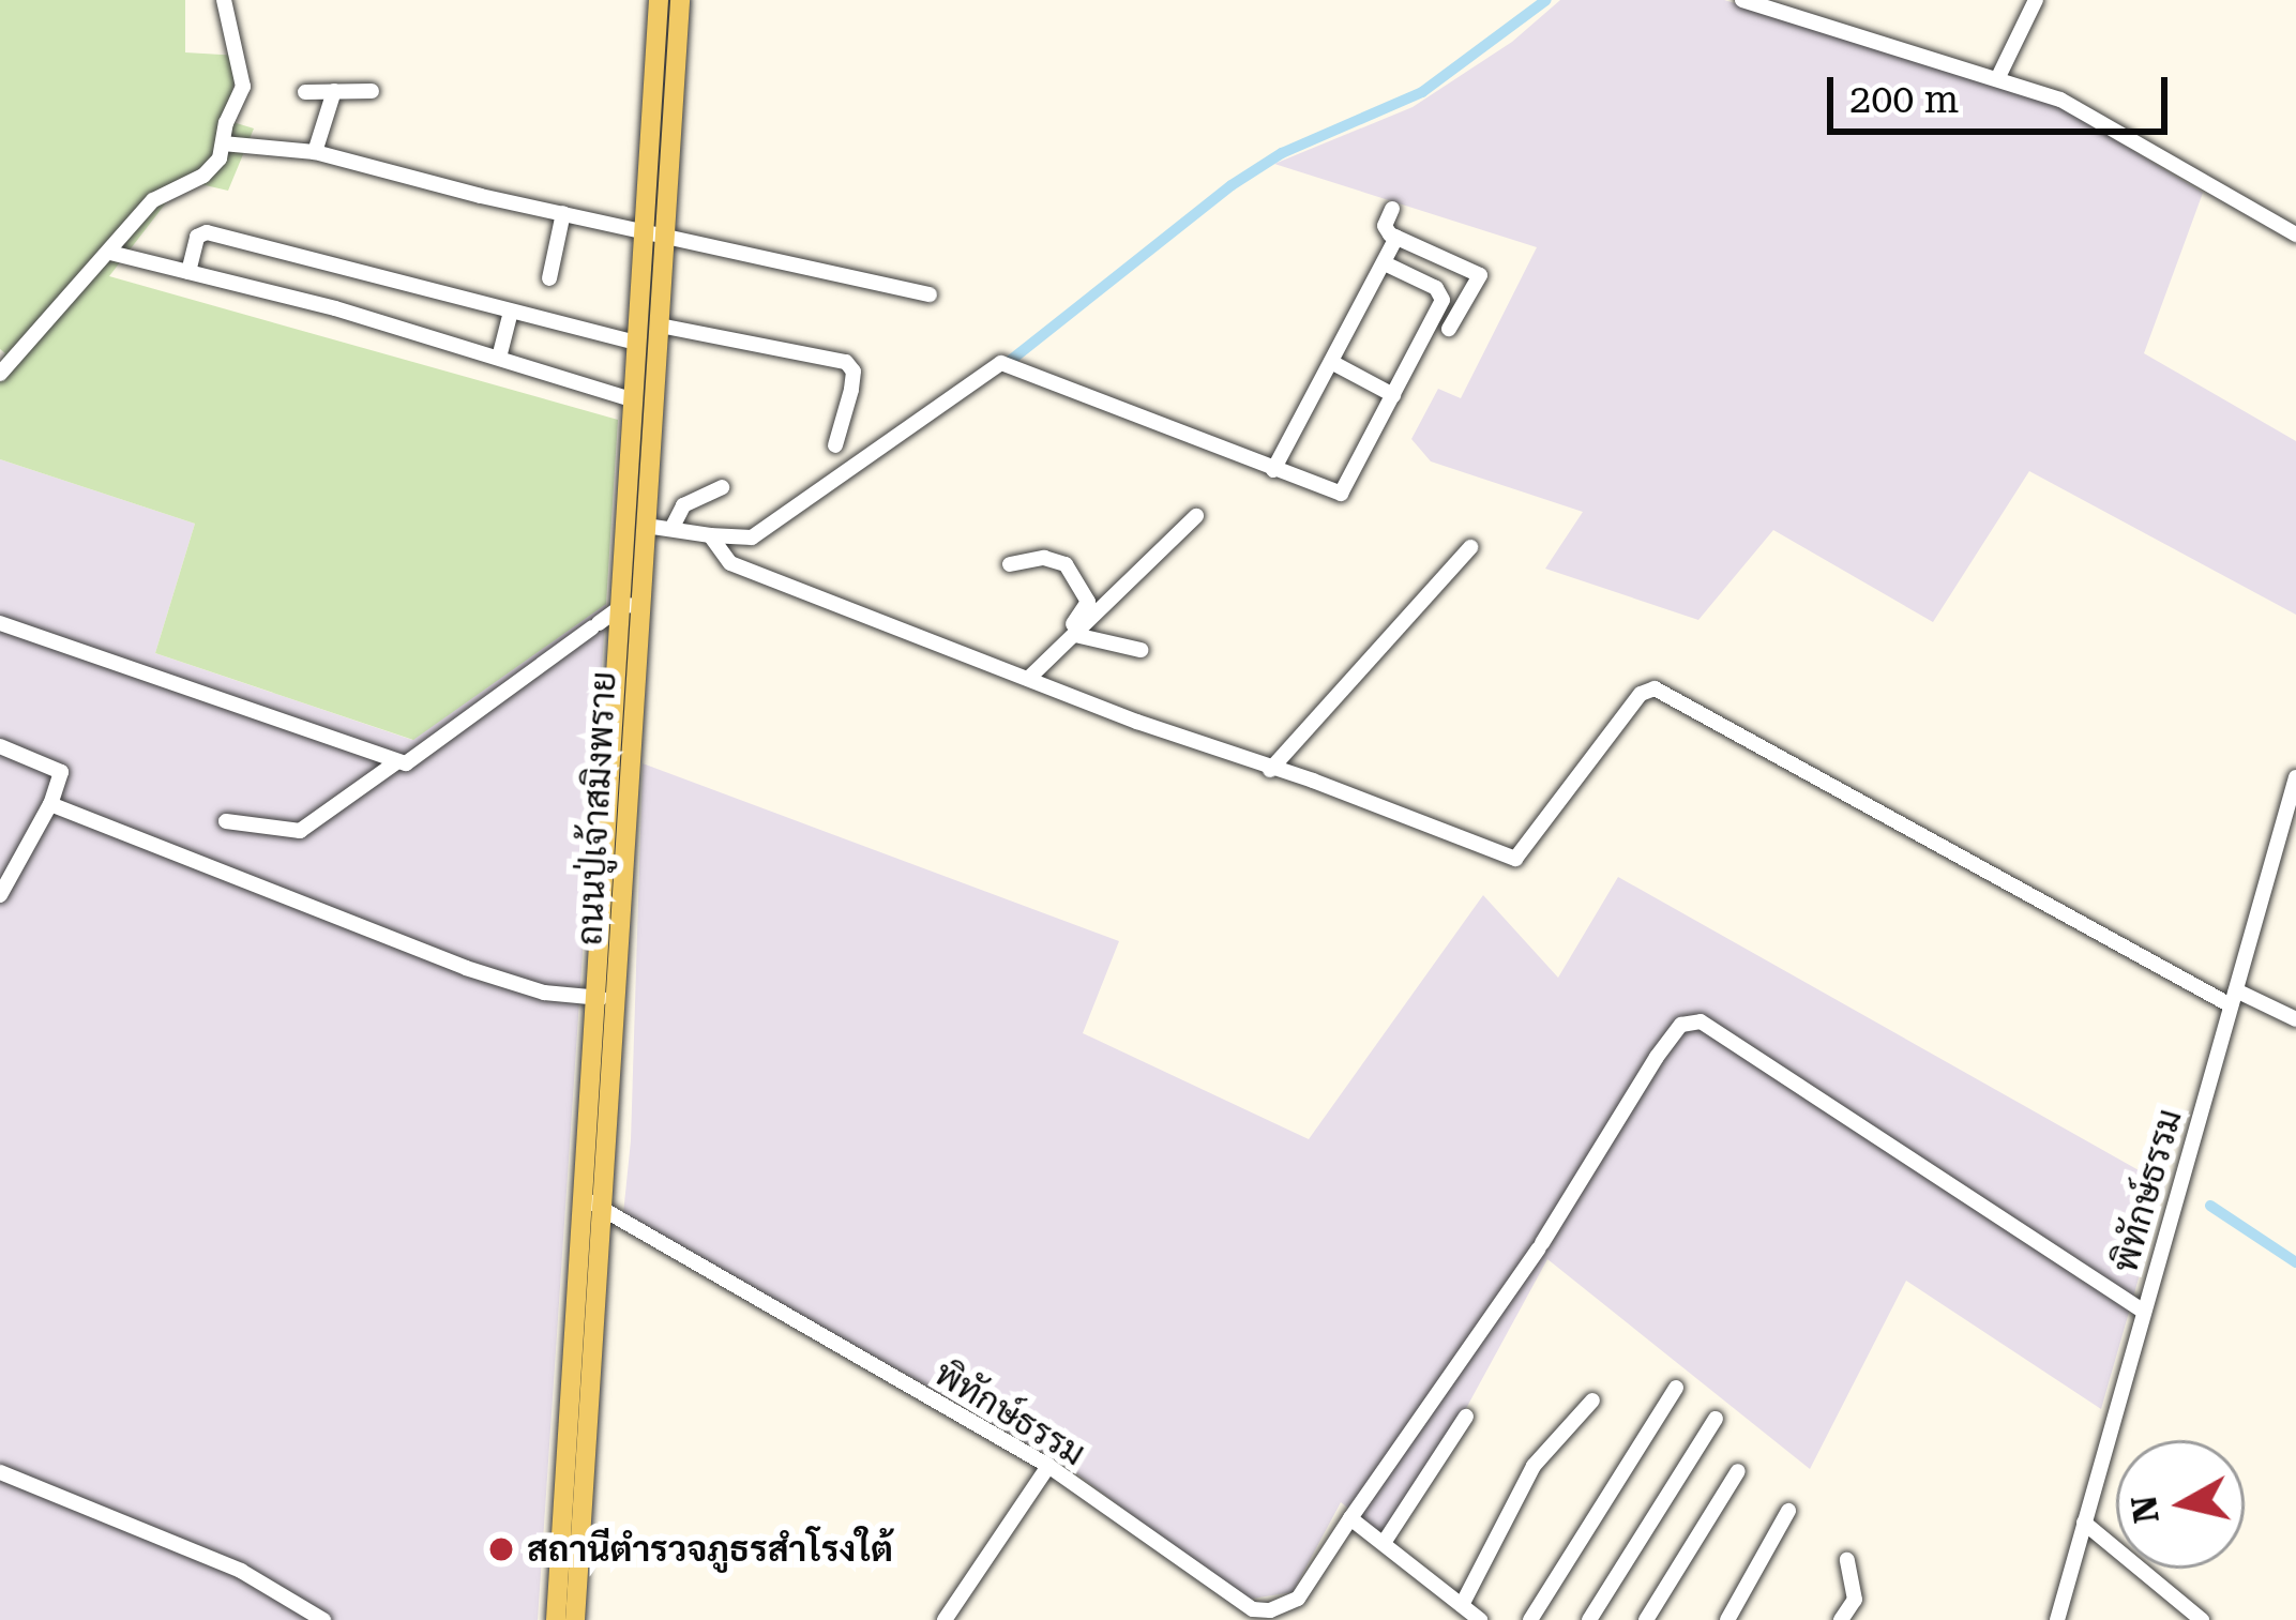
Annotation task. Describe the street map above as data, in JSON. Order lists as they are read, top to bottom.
{
  "streets": {
    "main road": ["ถนนปู่เจ้าสมิงพราย"],
    "street": ["พิทักษ์ธรรม"]
  },
  "crossings": [
    ["ถนนปู่เจ้าสมิงพราย", "พิทักษ์ธรรม"]
  ],
  "places": ["สถานีตำรวจภูธรสำโรงใต้"],
  "scale_bar": "200 m",
  "north": "left"
}
